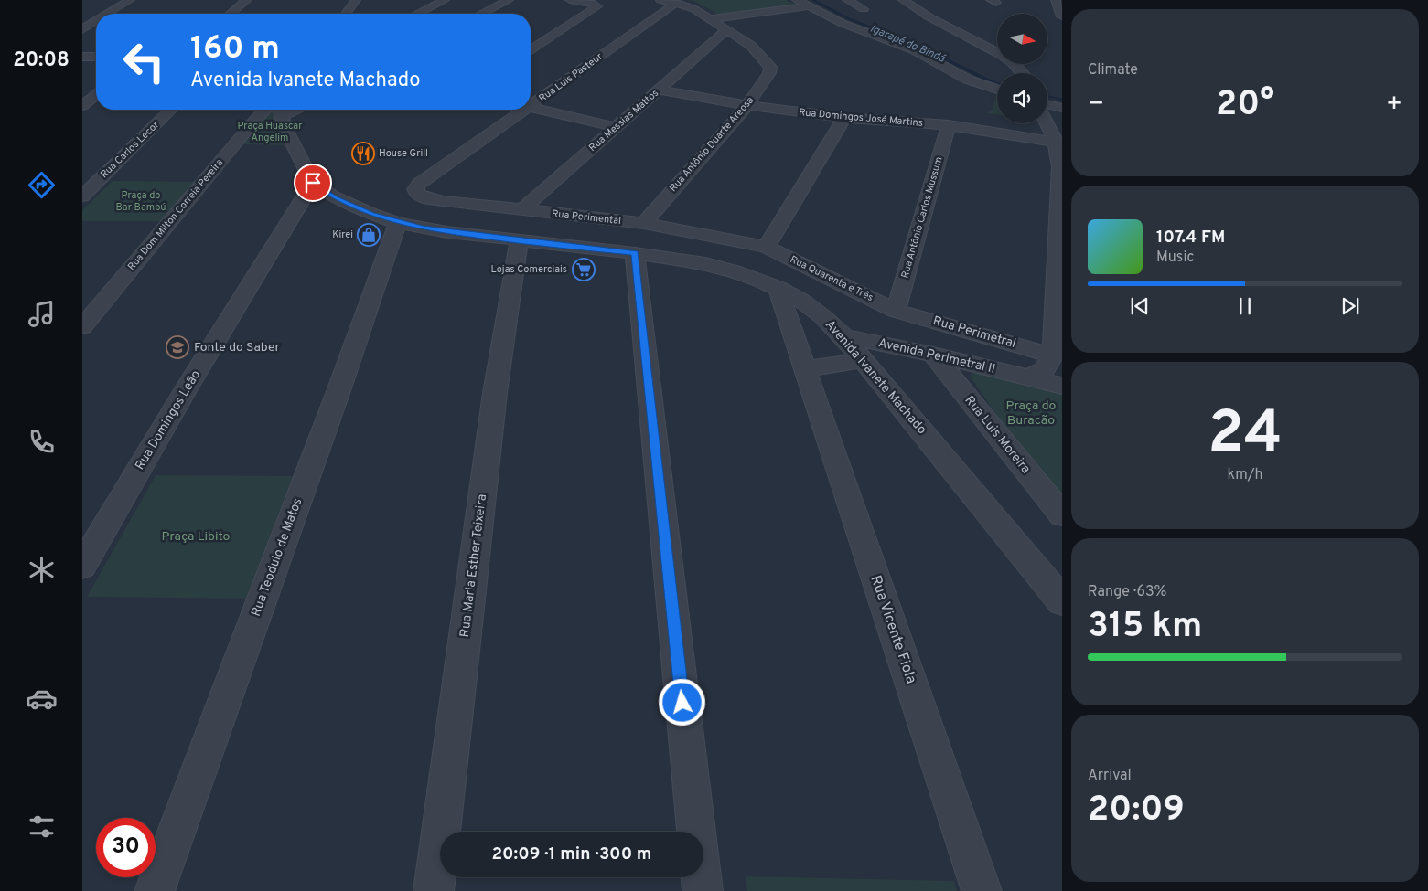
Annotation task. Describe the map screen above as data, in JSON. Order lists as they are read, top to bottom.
{
  "streets": {
    "street": [
      "Rua Luis Pasteur",
      "Rua Domingos José Martins",
      "Rua Messias Mattos",
      "Rua Antônio Duarte Areosa",
      "Rua Carlos Lecor",
      "Rua Dom Milton Correia Pereira",
      "Rua Perimental",
      "Rua Antônio Carlos Mussum",
      "Rua Quarenta e Três",
      "Rua Perimetral",
      "Avenida Perimetral II",
      "Avenida Ivanete Machado",
      "Rua Domingos Leão",
      "Rua Luis Moreira",
      "Rua Teodulo de Matos",
      "Rua Maria Esther Teixeira",
      "Rua Vicente Fiola"
    ]
  },
  "crossings": [
    ["Rua Luis Pasteur", "Rua Antônio Duarte Areosa"],
    ["Rua Luis Pasteur", "Rua Perimental"],
    ["Rua Domingos José Martins", "Rua Messias Mattos"],
    ["Rua Domingos José Martins", "Rua Antônio Duarte Areosa"],
    ["Rua Domingos José Martins", "Rua Antônio Carlos Mussum"],
    ["Rua Messias Mattos", "Rua Antônio Duarte Areosa"],
    ["Rua Messias Mattos", "Rua Perimental"],
    ["Rua Antônio Duarte Areosa", "Rua Perimental"],
    ["Rua Perimental", "Rua Quarenta e Três"],
    ["Rua Antônio Carlos Mussum", "Rua Quarenta e Três"],
    ["Rua Antônio Carlos Mussum", "Rua Perimetral"],
    ["Rua Quarenta e Três", "Rua Perimetral"],
    ["Avenida Perimetral II", "Avenida Ivanete Machado"],
    ["Avenida Perimetral II", "Rua Luis Moreira"],
    ["Avenida Ivanete Machado", "Rua Domingos Leão"],
    ["Avenida Ivanete Machado", "Rua Teodulo de Matos"],
    ["Avenida Ivanete Machado", "Rua Maria Esther Teixeira"],
    ["Avenida Ivanete Machado", "Rua Vicente Fiola"]
  ],
  "water": ["Igarapé do Bindá"],
  "parks": [
    "Praça Huascar Angelim",
    "Praça do Bar Bambú",
    "Praça do Buracão",
    "Praça Libito"
  ],
  "places": {
    "restaurant": ["House Grill"],
    "shop": ["Kirei"],
    "supermarket": ["Lojas Comerciais"],
    "school or university": ["Fonte do Saber"]
  },
  "north": "right",
  "page": {
    "tabs": "20:08",
    "tile": [
      "Climate",
      ["24", "km/h"],
      ["Range · 63%", "315 km"],
      ["Arrival", "20:09"]
    ],
    "turn": ["160 m", "Avenida Ivanete Machado"],
    "heat": ["−", "20°", "+"],
    "song": ["107.4 FM", "Music"],
    "limit": "30",
    "trip": "20:09 · 1 min · 300 m"
  }
}
